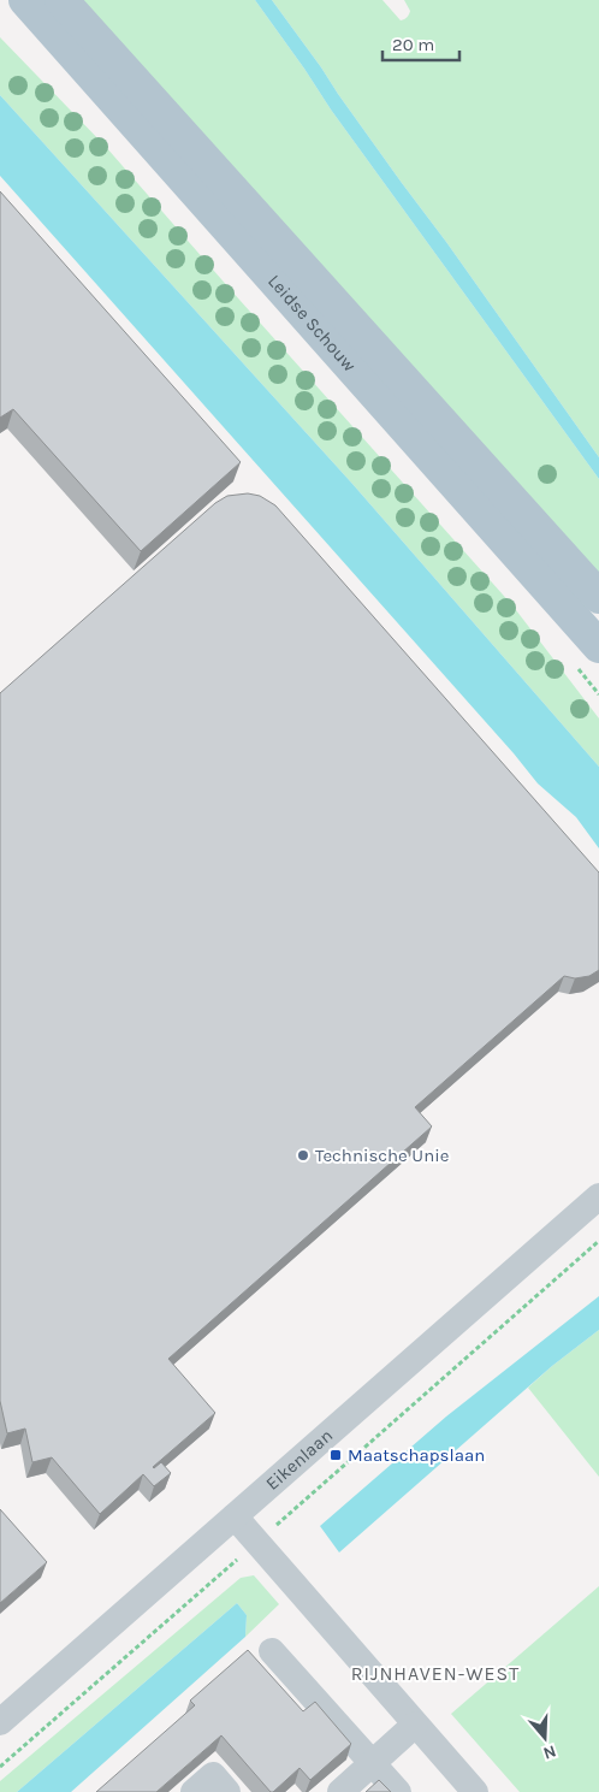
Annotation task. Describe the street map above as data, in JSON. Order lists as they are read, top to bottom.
{
  "streets": {
    "main road": ["Leidse Schouw"],
    "street": ["Eikenlaan"]
  },
  "districts": ["RIJNHAVEN-WEST"],
  "places": {
    "other": ["Technische Unie"],
    "transit": ["Maatschapslaan"]
  },
  "scale_bar": "20 m",
  "north": "bottom"
}
